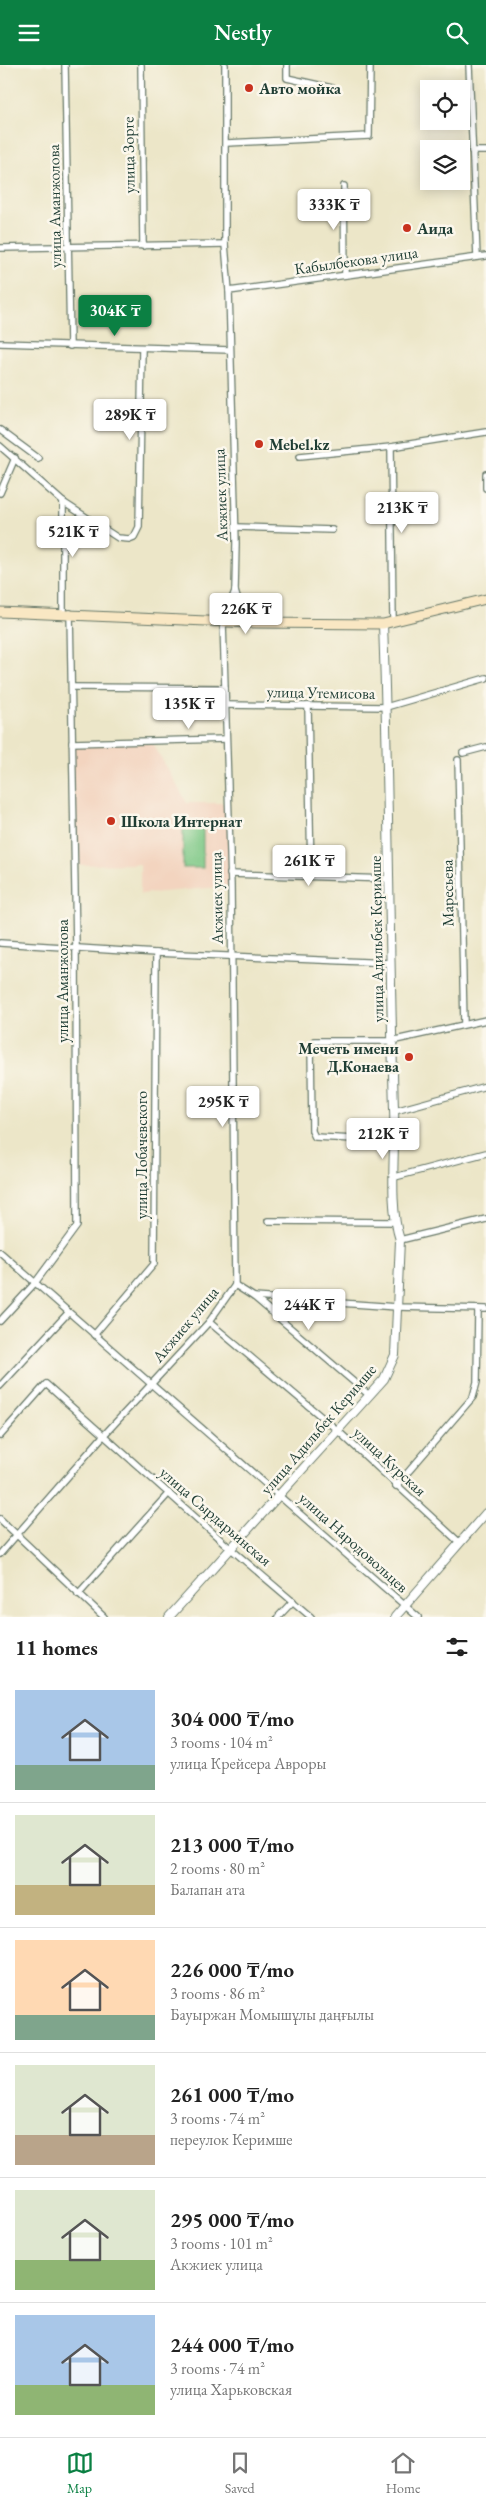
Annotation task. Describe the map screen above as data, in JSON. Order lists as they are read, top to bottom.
{
  "streets": {
    "street": [
      "улица Зорге",
      "улица Аманжолова",
      "Кабылбекова улица",
      "Акжиек улица",
      "улица Утемисова",
      "Маресьева",
      "улица Адильбек Керимше",
      "улица Лобачевского",
      "улица Курская",
      "улица Сырдарьинская",
      "улица Народовольцев"
    ]
  },
  "crossings": [
    ["улица Аманжолова", "улица Народовольцев"],
    ["Кабылбекова улица", "Акжиек улица"],
    ["Акжиек улица", "улица Утемисова"],
    ["Акжиек улица", "улица Курская"],
    ["Акжиек улица", "улица Сырдарьинская"],
    ["Акжиек улица", "улица Народовольцев"],
    ["улица Утемисова", "улица Адильбек Керимше"],
    ["улица Адильбек Керимше", "улица Курская"],
    ["улица Адильбек Керимше", "улица Сырдарьинская"],
    ["улица Адильбек Керимше", "улица Народовольцев"],
    ["улица Лобачевского", "улица Народовольцев"]
  ],
  "places": [
    "Авто мойка",
    "Аида",
    "Mebel.kz",
    "Школа Интернат",
    "Мечеть имени Д.Конаева"
  ],
  "page": {
    "header": "Nestly",
    "price": [
      "333K ₸",
      "304K ₸",
      "289K ₸",
      "213K ₸",
      "521K ₸",
      "226K ₸",
      "135K ₸",
      "261K ₸",
      "295K ₸",
      "212K ₸",
      "244K ₸"
    ],
    "heading": "11 homes",
    "list": [
      {
        "name": "304 000 ₸/mo",
        "note": "3 rooms · 104 m² · улица Крейсера Авроры"
      },
      {
        "name": "213 000 ₸/mo",
        "note": "2 rooms · 80 m² · Балапан ата"
      },
      {
        "name": "226 000 ₸/mo",
        "note": "3 rooms · 86 m² · Бауыржан Момышұлы даңғылы"
      },
      {
        "name": "261 000 ₸/mo",
        "note": "3 rooms · 74 m² · переулок Керимше"
      },
      {
        "name": "295 000 ₸/mo",
        "note": "3 rooms · 101 m² · Акжиек улица"
      },
      {
        "name": "244 000 ₸/mo",
        "note": "3 rooms · 74 m² · улица Харьковская"
      }
    ],
    "tabs": ["Map", "Saved", "Home"]
  }
}
